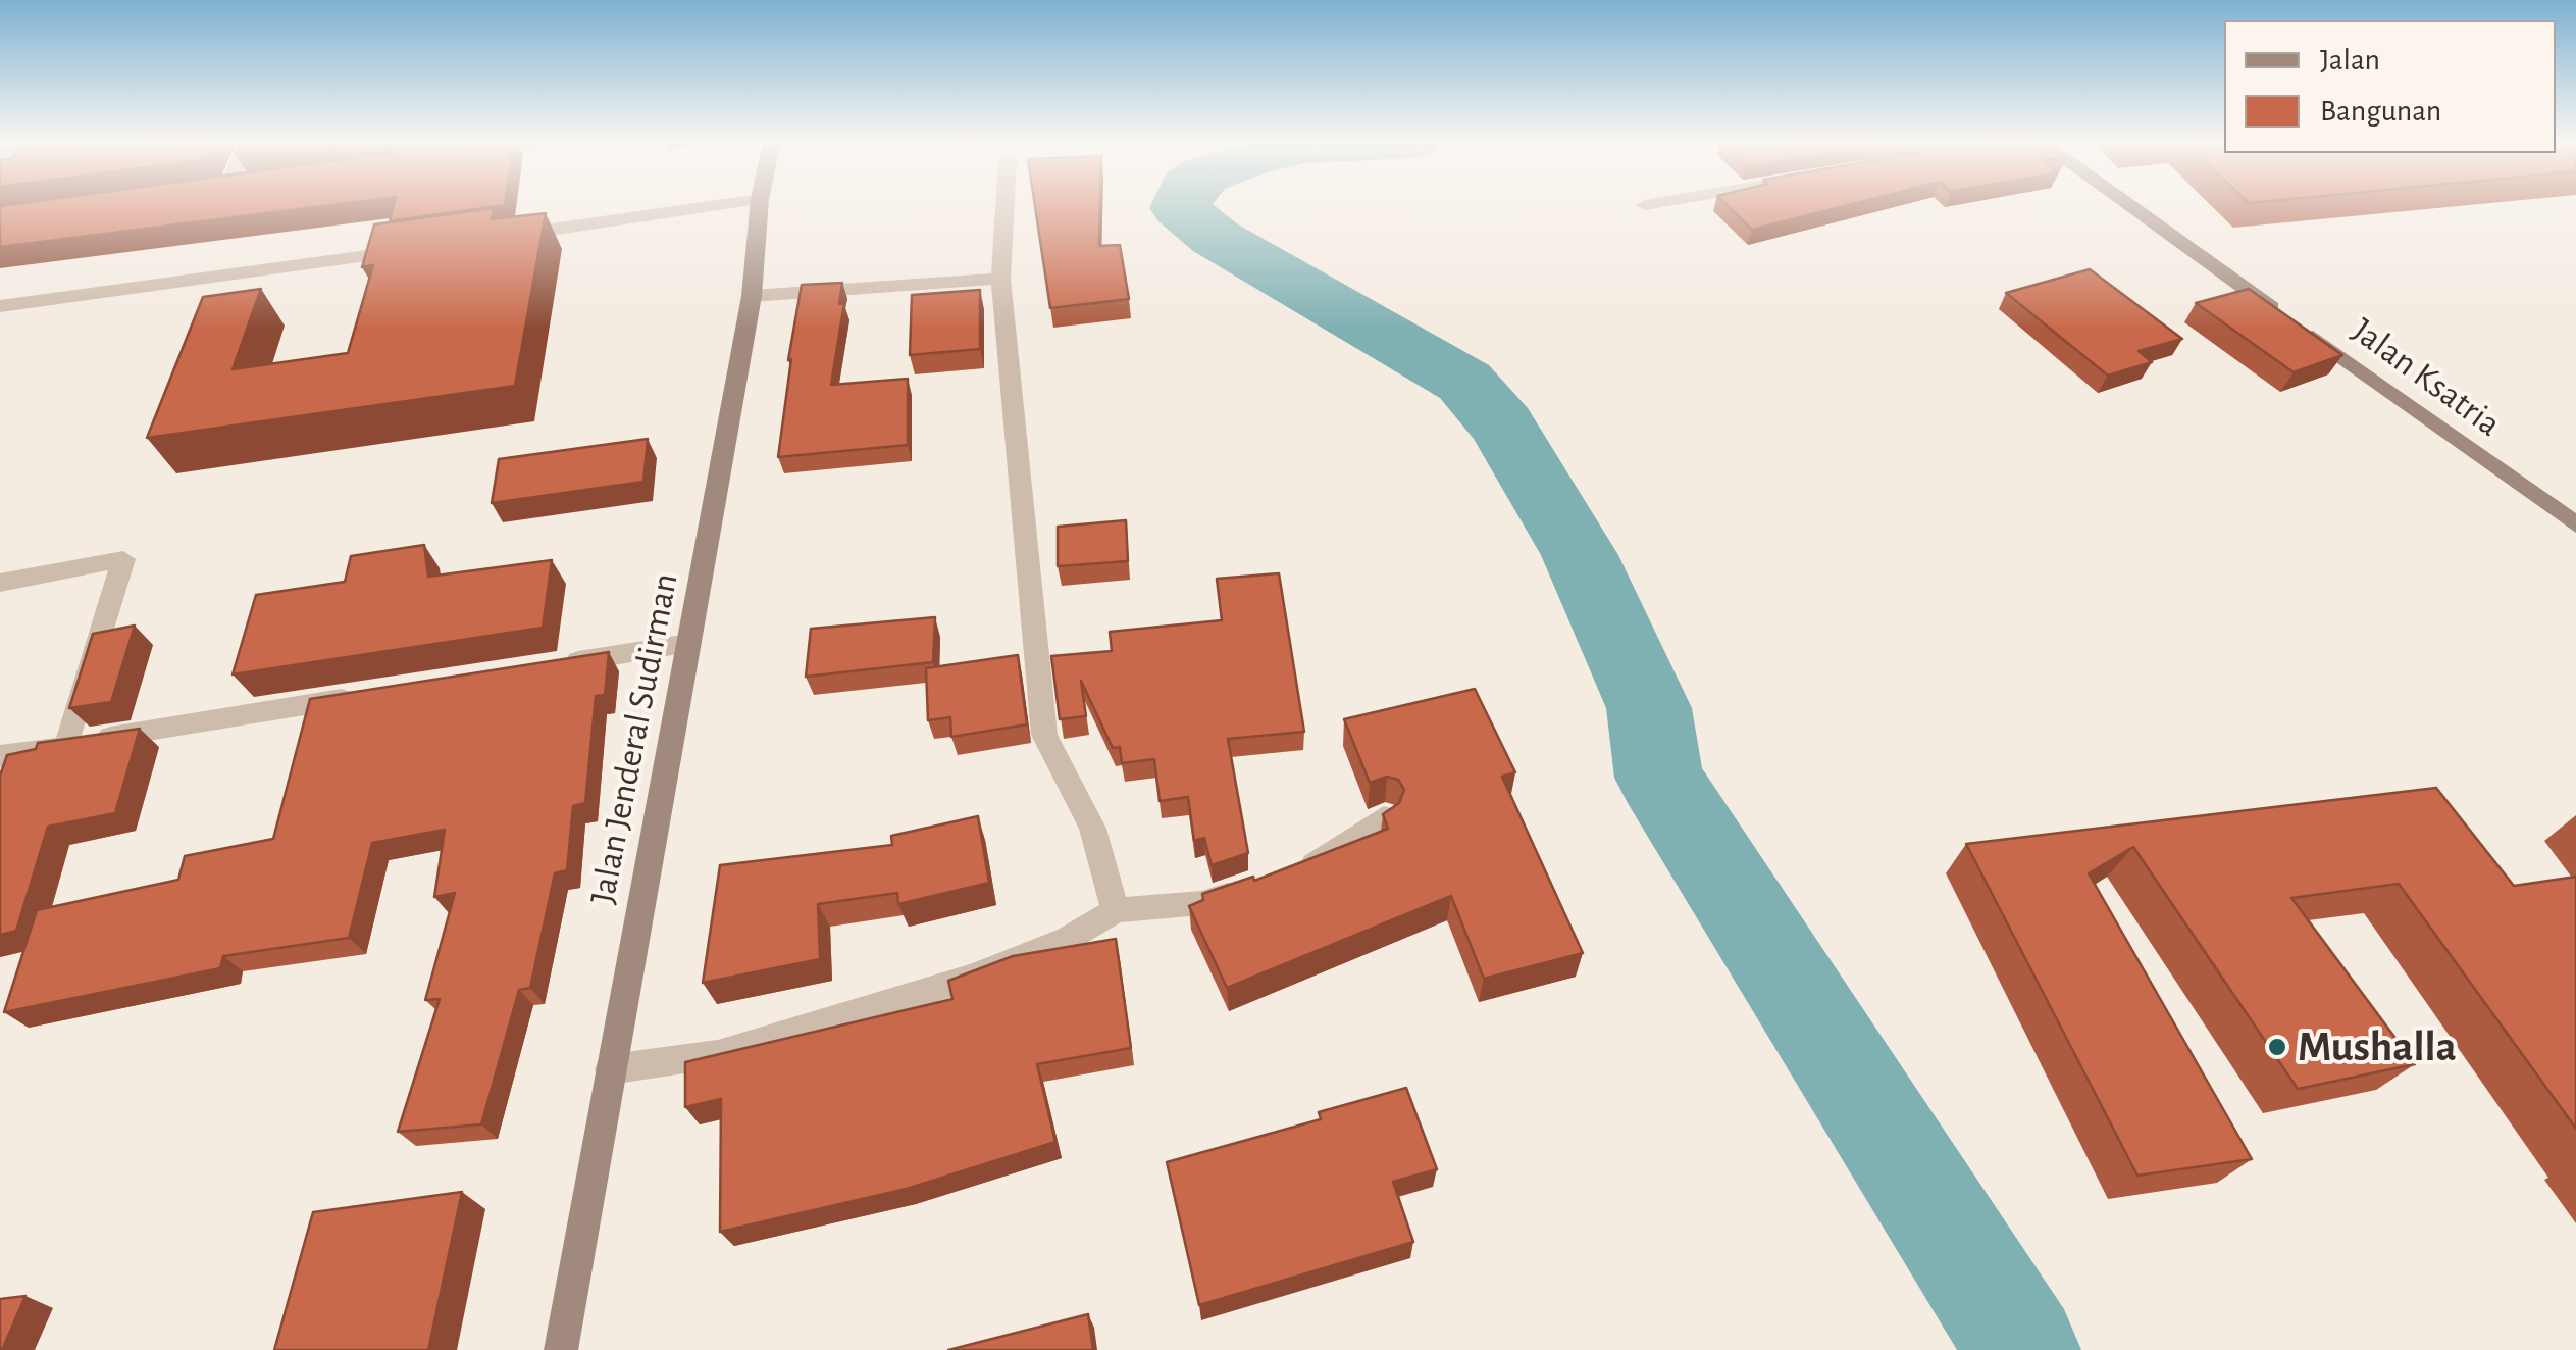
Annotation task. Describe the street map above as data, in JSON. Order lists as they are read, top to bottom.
{
  "streets": {
    "street": ["Jalan Ksatria", "Jalan Jenderal Sudirman"]
  },
  "places": ["Mushalla"],
  "legend": ["Jalan", "Bangunan"]
}
